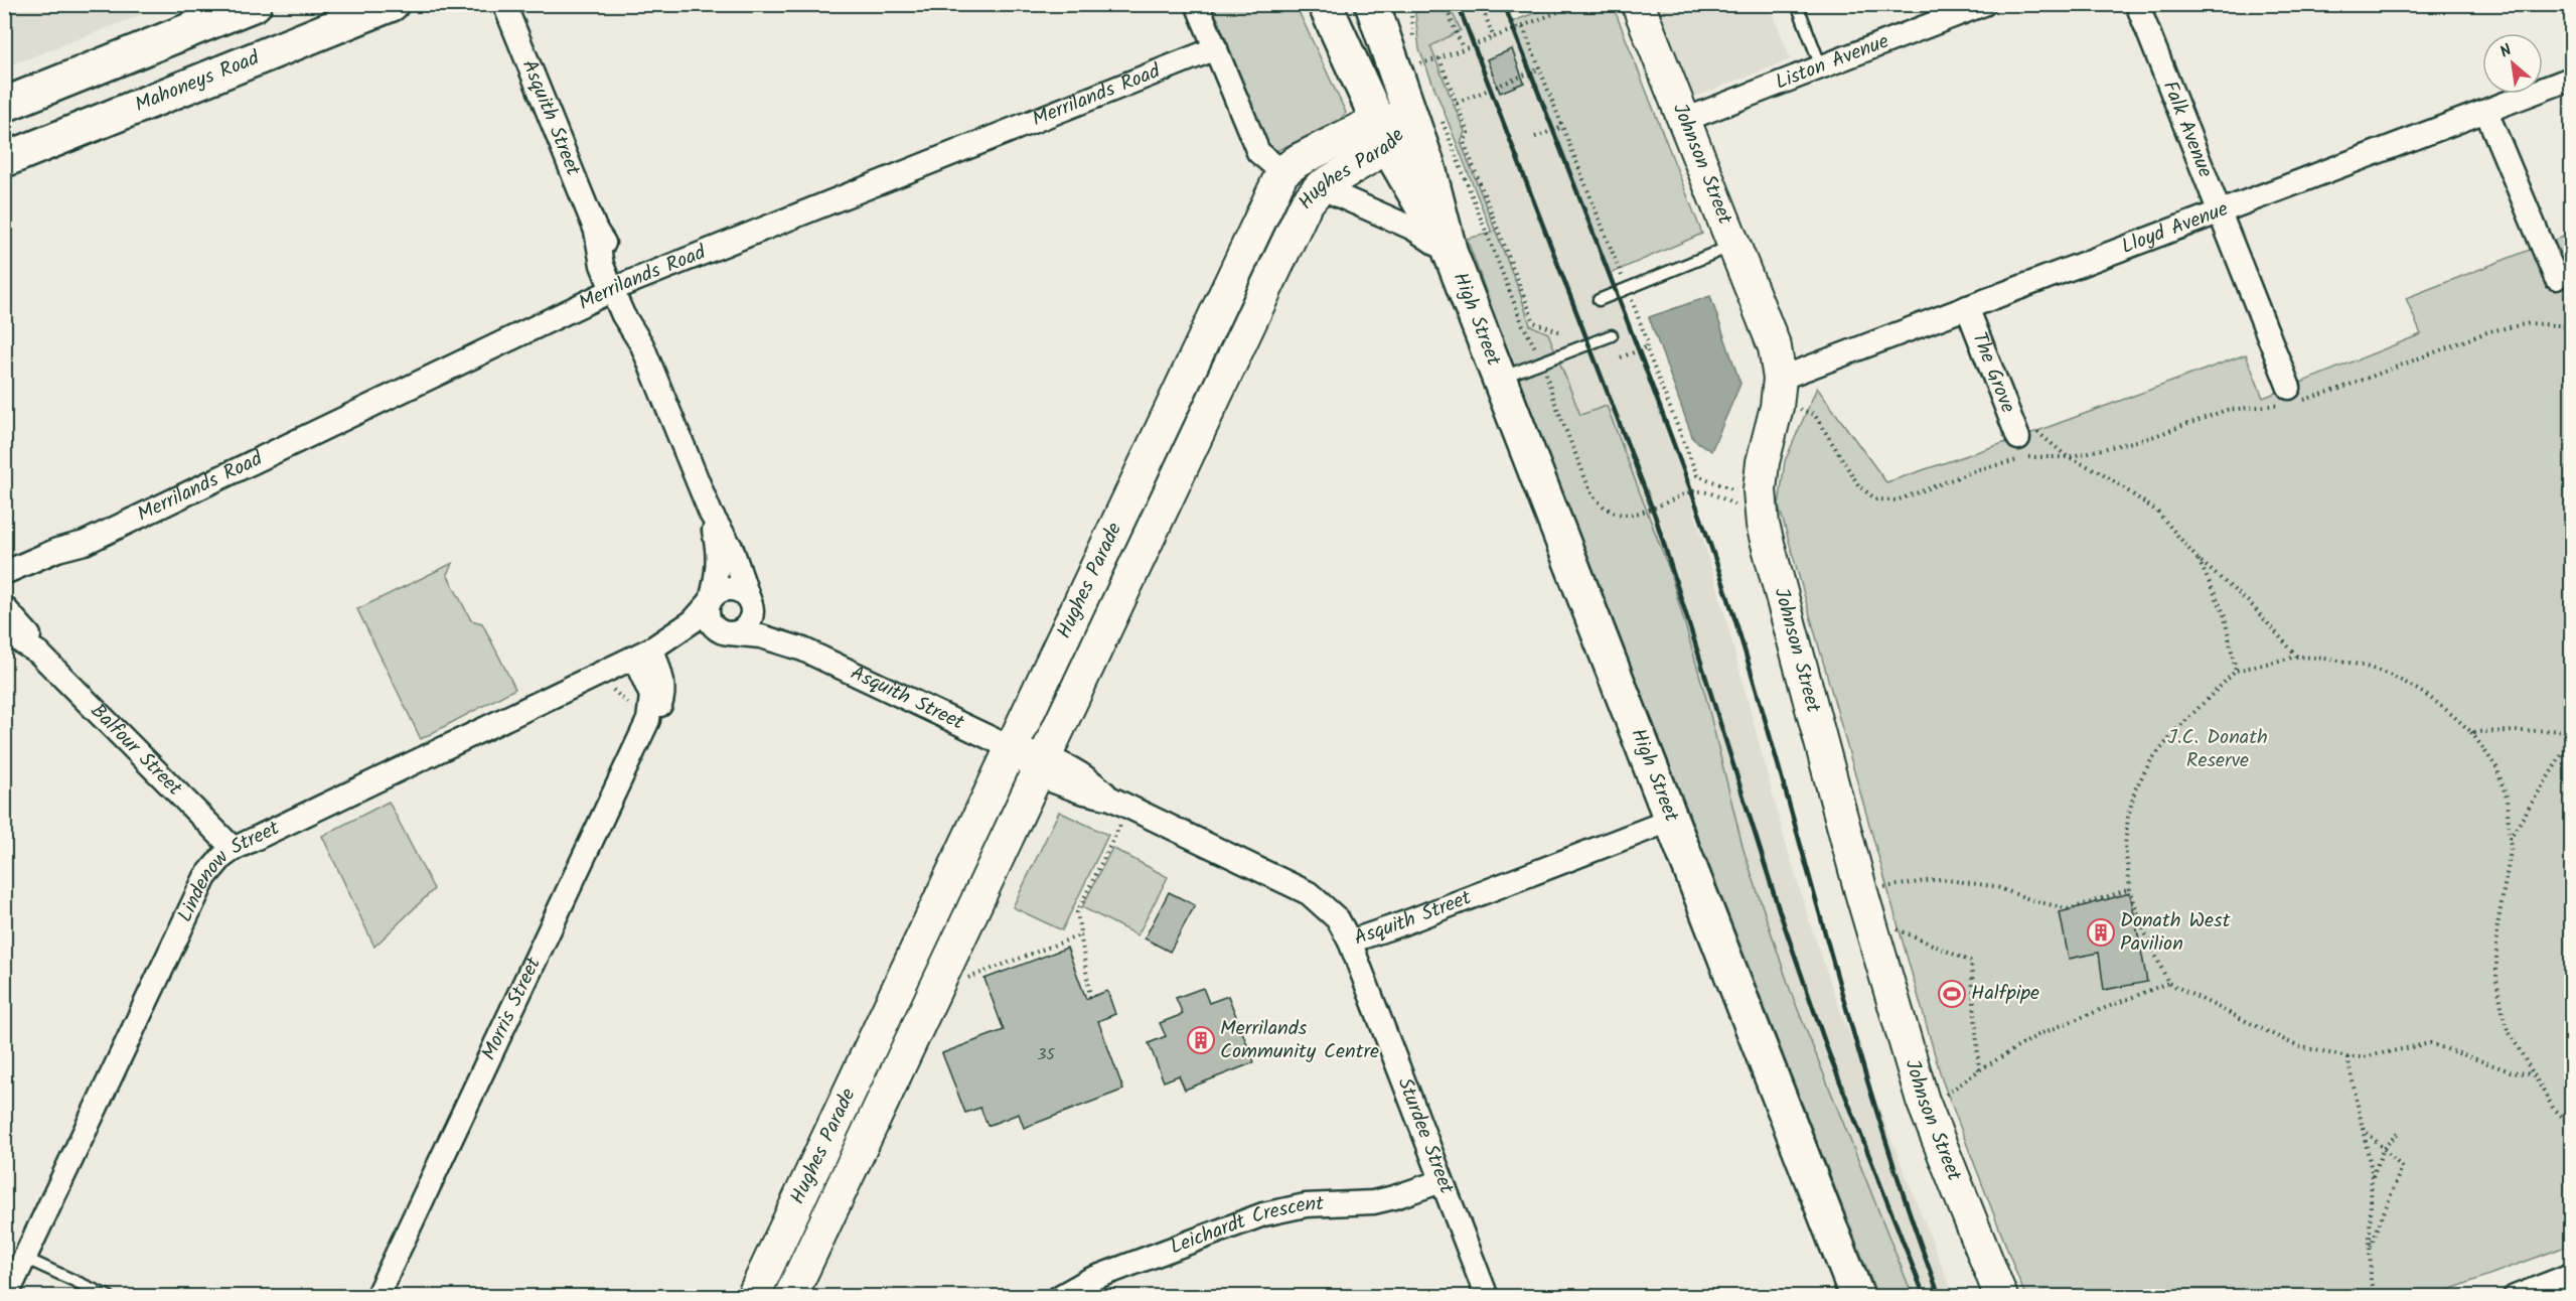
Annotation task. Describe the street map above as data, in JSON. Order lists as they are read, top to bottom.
{
  "streets": {
    "main road": ["Mahoneys Road", "High Street"],
    "street": [
      "Liston Avenue",
      "Merrilands Road",
      "Asquith Street",
      "Falk Avenue",
      "Johnson Street",
      "Hughes Parade",
      "Lloyd Avenue",
      "The Grove",
      "Balfour Street",
      "Lindenow Street",
      "Morris Street",
      "Sturdee Street",
      "Leichardt Crescent"
    ]
  },
  "crossings": [
    ["Liston Avenue", "Johnson Street"],
    ["Merrilands Road", "Asquith Street"],
    ["Asquith Street", "Hughes Parade"],
    ["Asquith Street", "High Street"],
    ["Asquith Street", "Lindenow Street"],
    ["Asquith Street", "Sturdee Street"],
    ["Falk Avenue", "Lloyd Avenue"],
    ["Johnson Street", "Lloyd Avenue"],
    ["Hughes Parade", "High Street"],
    ["Lloyd Avenue", "The Grove"],
    ["Balfour Street", "Lindenow Street"],
    ["Lindenow Street", "Morris Street"],
    ["Sturdee Street", "Leichardt Crescent"]
  ],
  "parks": ["J.C. Donath Reserve"],
  "places": {
    "building": ["Donath West Pavilion", "Merrilands Community Centre"],
    "sports": ["Halfpipe"]
  },
  "house_numbers": ["35"],
  "north": "top left"
}
